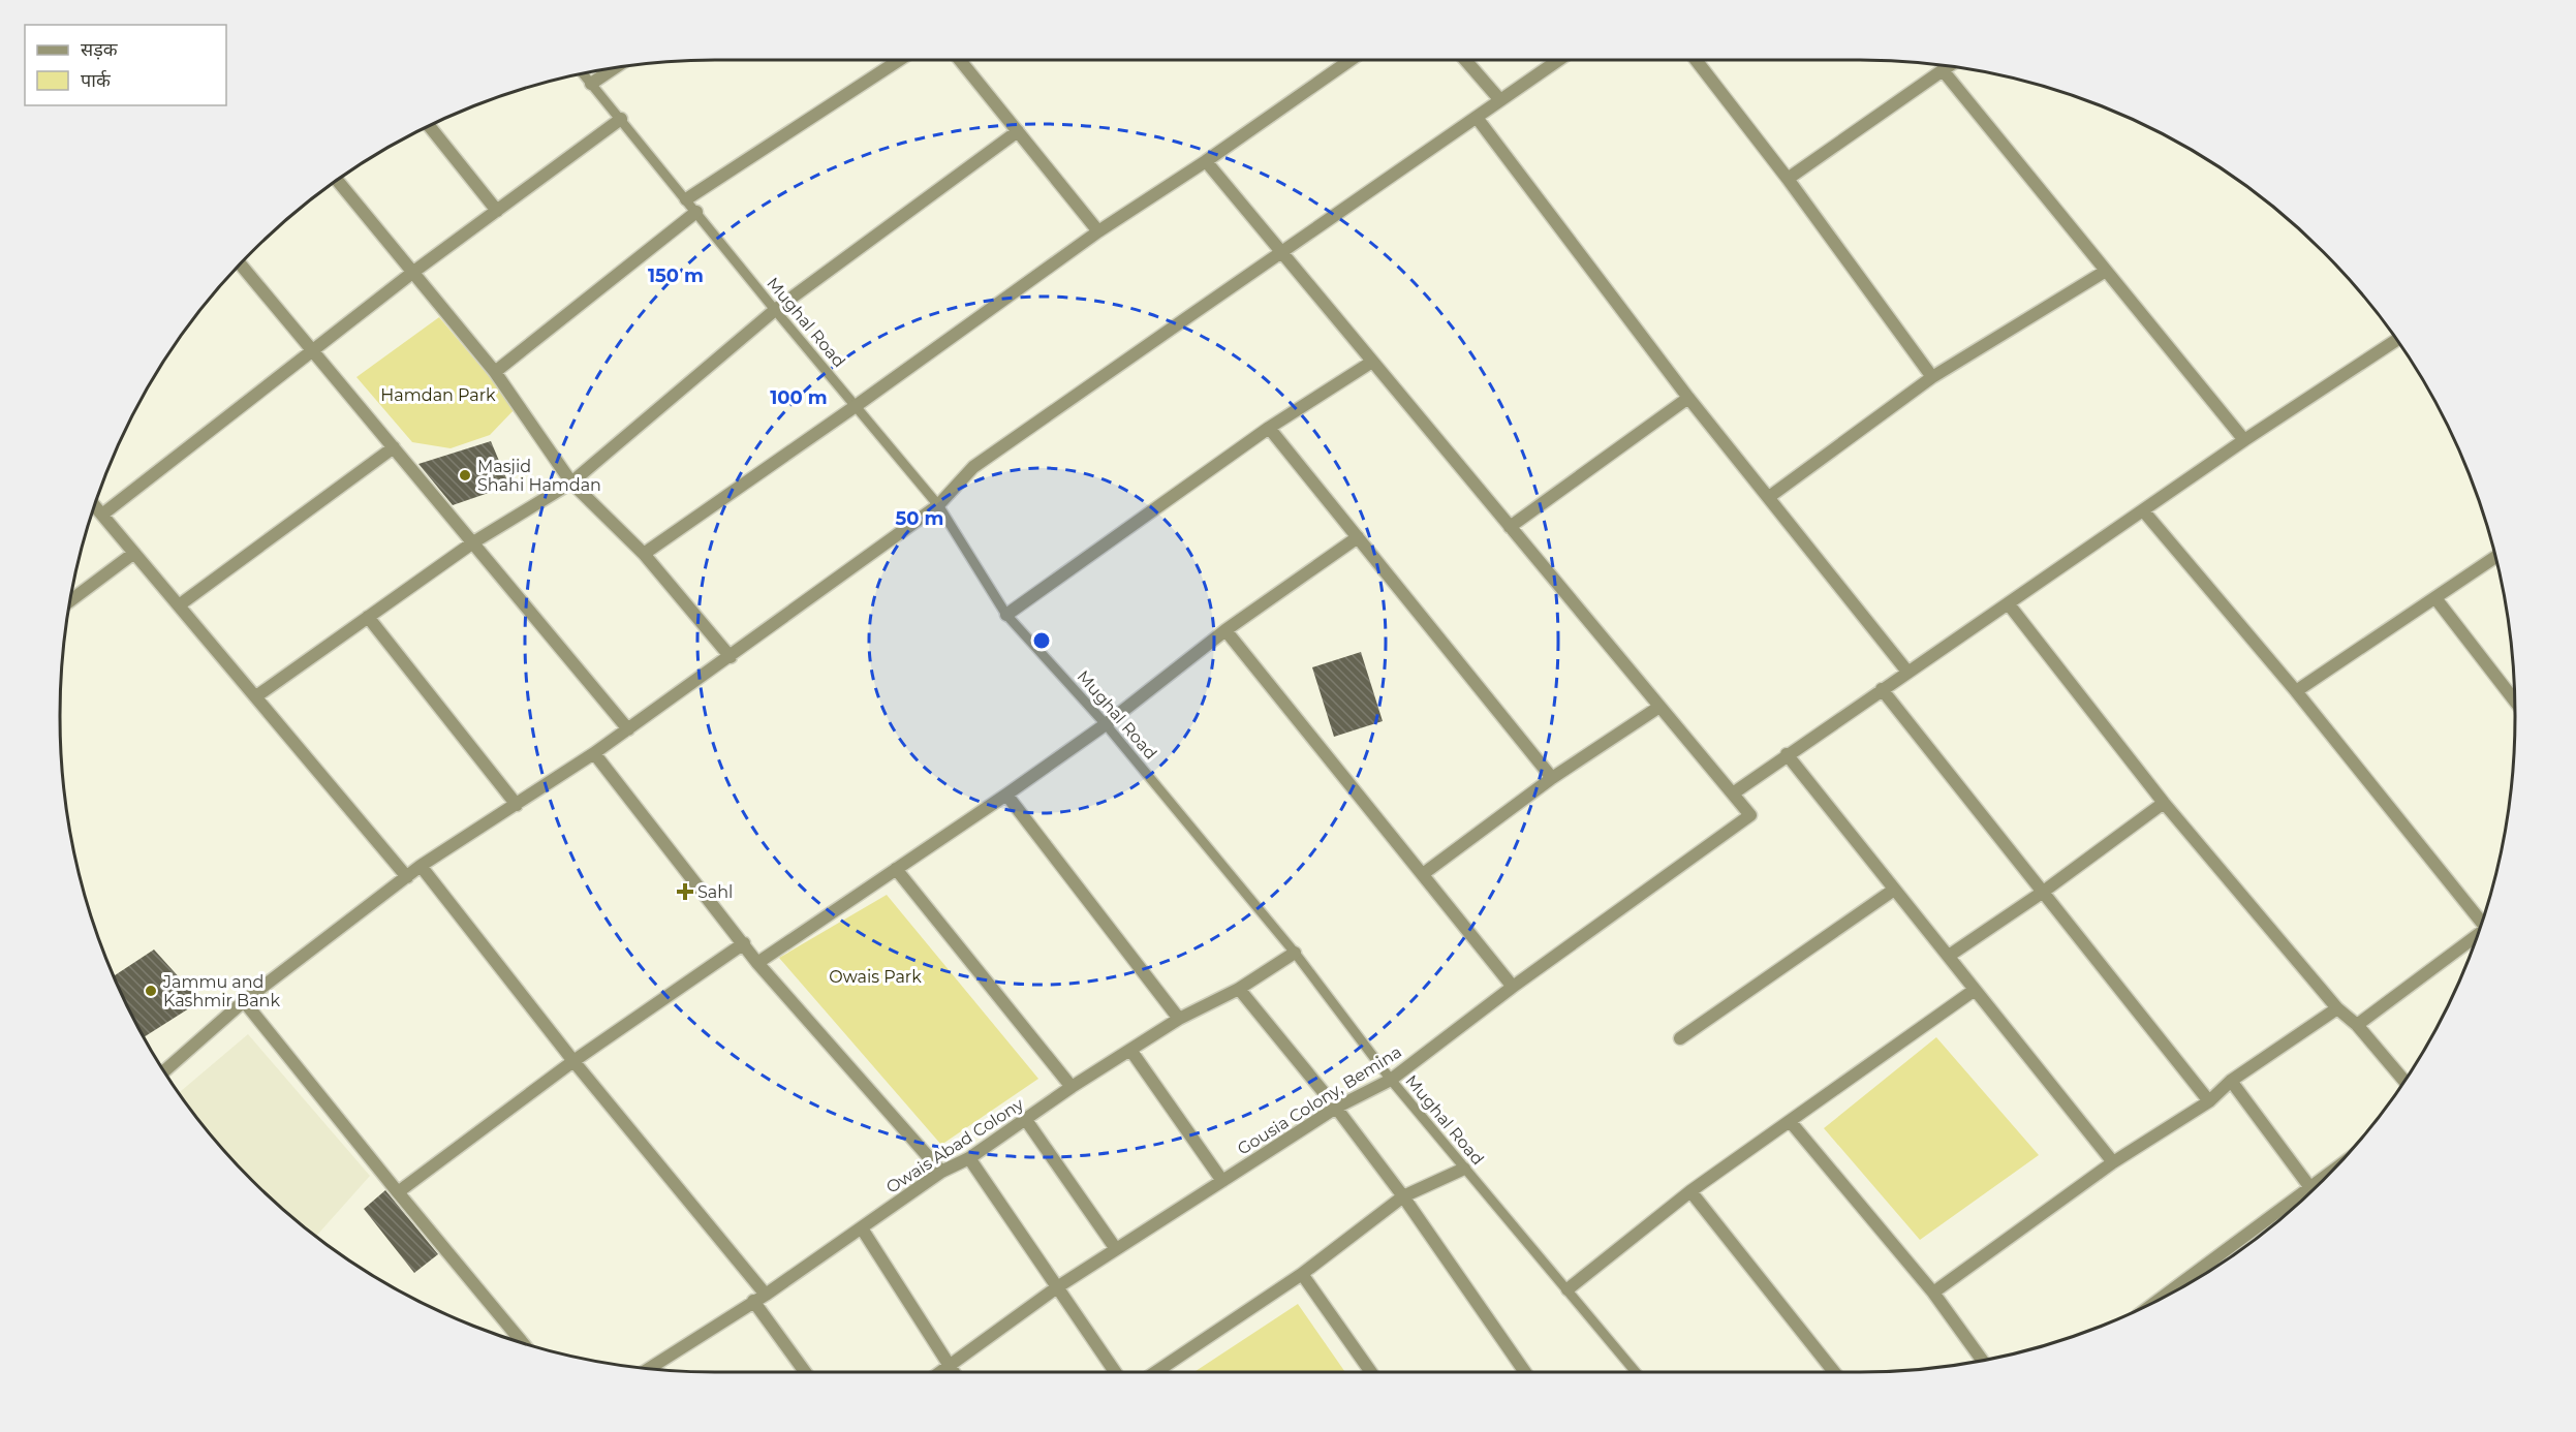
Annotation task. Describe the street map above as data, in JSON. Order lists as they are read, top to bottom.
{
  "streets": {
    "street": ["Gousia Colony, Bemina", "Owais Abad Colony"],
    "lane": ["Mughal Road"]
  },
  "crossings": [
    ["Mughal Road", "Gousia Colony, Bemina"],
    ["Mughal Road", "Owais Abad Colony"]
  ],
  "parks": ["Hamdan Park", "Owais Park"],
  "places": {
    "other": ["Masjid Shahi Hamdan", "Jammu and Kashmir Bank"],
    "health": ["Sahl"]
  },
  "legend": ["सड़क", "पार्क"],
  "rings": ["150 m", "100 m", "50 m"]
}
